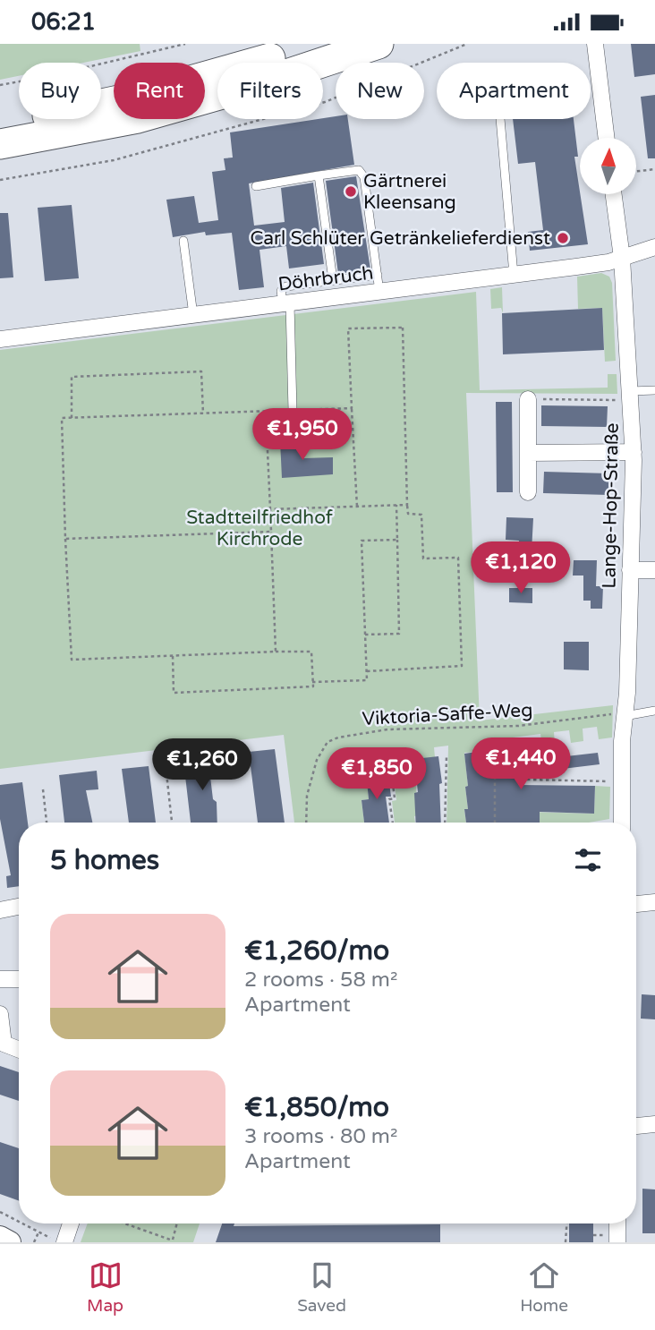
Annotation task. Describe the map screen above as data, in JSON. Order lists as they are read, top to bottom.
{
  "streets": {
    "street": ["Döhrbruch", "Lange-Hop-Straße"],
    "path": ["Viktoria-Saffe-Weg"]
  },
  "crossings": [
    ["Döhrbruch", "Lange-Hop-Straße"],
    ["Lange-Hop-Straße", "Viktoria-Saffe-Weg"]
  ],
  "parks": ["Stadtteilfriedhof Kirchrode"],
  "places": ["Gärtnerei Kleensang", "Carl Schlüter Getränkelieferdienst"],
  "north": "top",
  "page": {
    "status": "06:21",
    "chip": [
      "Buy",
      "Rent",
      "Filters",
      "New",
      "Apartment"
    ],
    "price": [
      "€1,950",
      "€1,120",
      "€1,440",
      "€1,260",
      "€1,850"
    ],
    "heading": "5 homes",
    "list": [
      {
        "name": "€1,260/mo",
        "note": "2 rooms · 58 m² · Apartment"
      },
      {
        "name": "€1,850/mo",
        "note": "3 rooms · 80 m² · Apartment"
      }
    ],
    "tabs": ["Map", "Saved", "Home"]
  }
}
